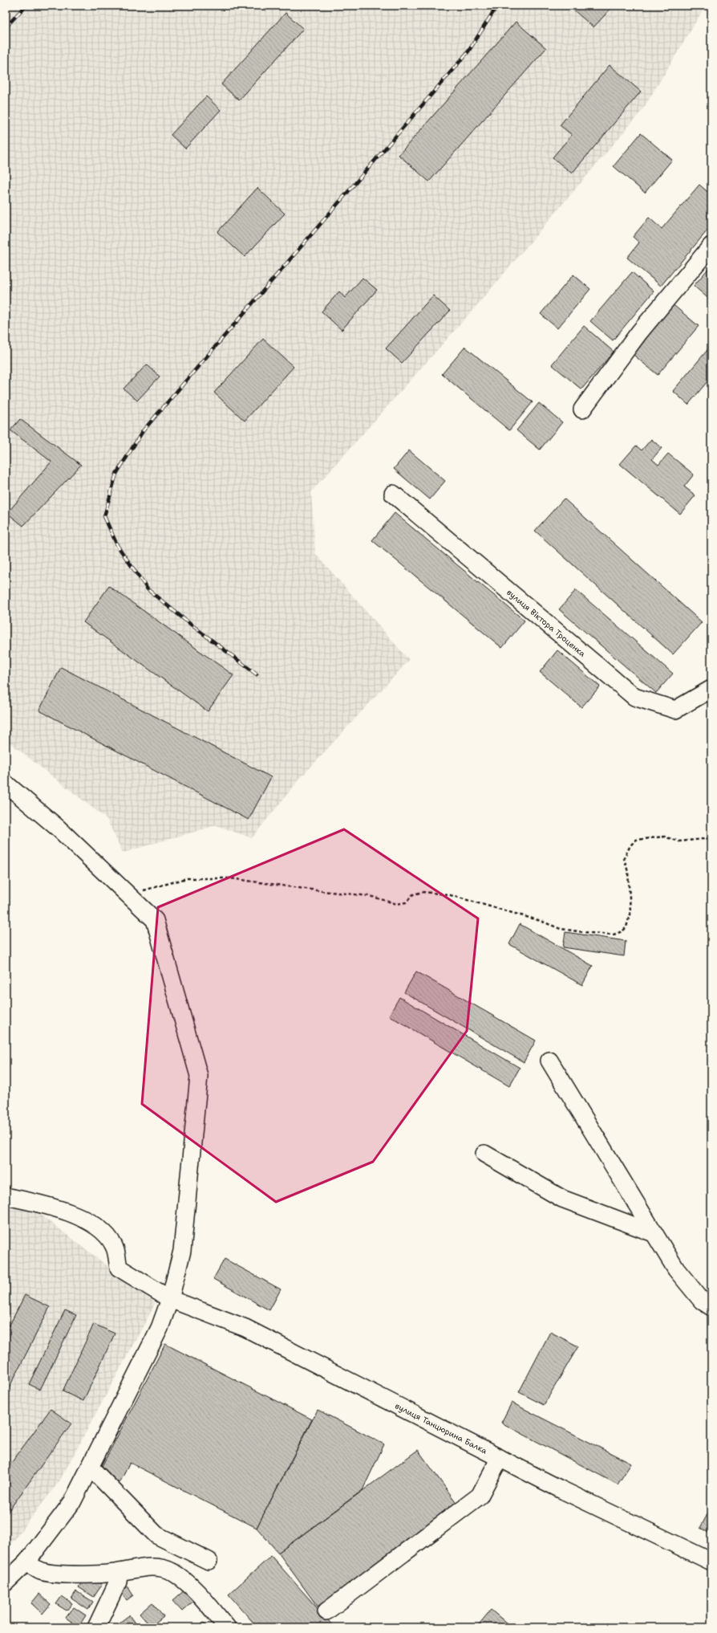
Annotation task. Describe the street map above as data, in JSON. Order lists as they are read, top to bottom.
{
  "streets": {
    "street": ["вулиця Віктора Троценка", "вулиця Танцюрина Балка"]
  }
}
